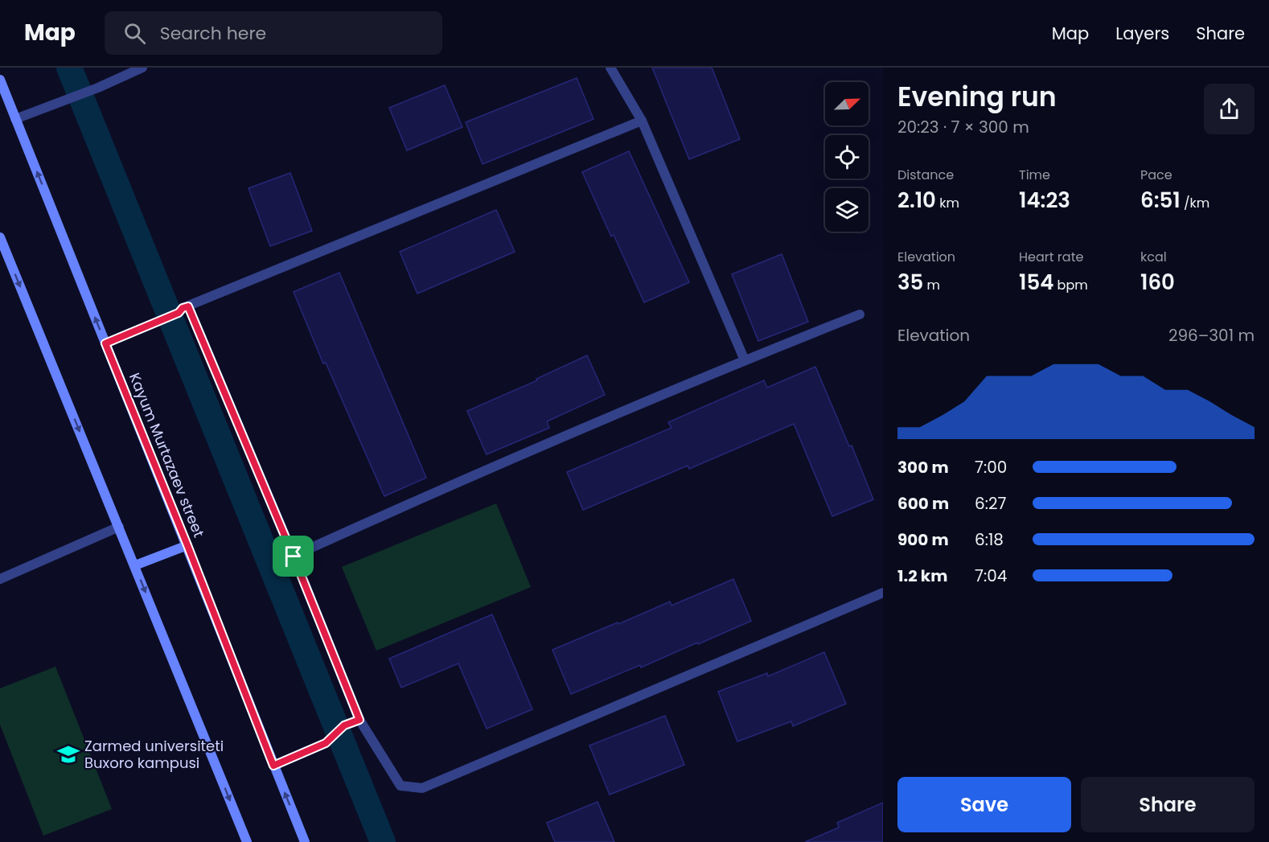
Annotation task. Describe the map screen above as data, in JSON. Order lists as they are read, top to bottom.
{
  "streets": {
    "street": ["Kayum Murtazaev street"]
  },
  "places": {
    "school or university": ["Zarmed universiteti Buxoro kampusi"]
  },
  "north": "top right",
  "page": {
    "header": "Map",
    "search": "Search here",
    "nav": ["Map", "Layers", "Share"],
    "heading": ["Evening run", "20:23 · 7 × 300 m"],
    "stats": [
      ["Distance", "2.10 km"],
      ["Time", "14:23"],
      ["Pace", "6:51 /km"],
      ["Elevation", "35 m"],
      ["Heart rate", "154 bpm"],
      ["kcal", "160"]
    ],
    "chart": ["Elevation", "296–301 m"],
    "list": [
      {
        "name": "300 m",
        "note": "7:00"
      },
      {
        "name": "600 m",
        "note": "6:27"
      },
      {
        "name": "900 m",
        "note": "6:18"
      },
      {
        "name": "1.2 km",
        "note": "7:04"
      }
    ],
    "buttons": ["Save", "Share"]
  }
}
